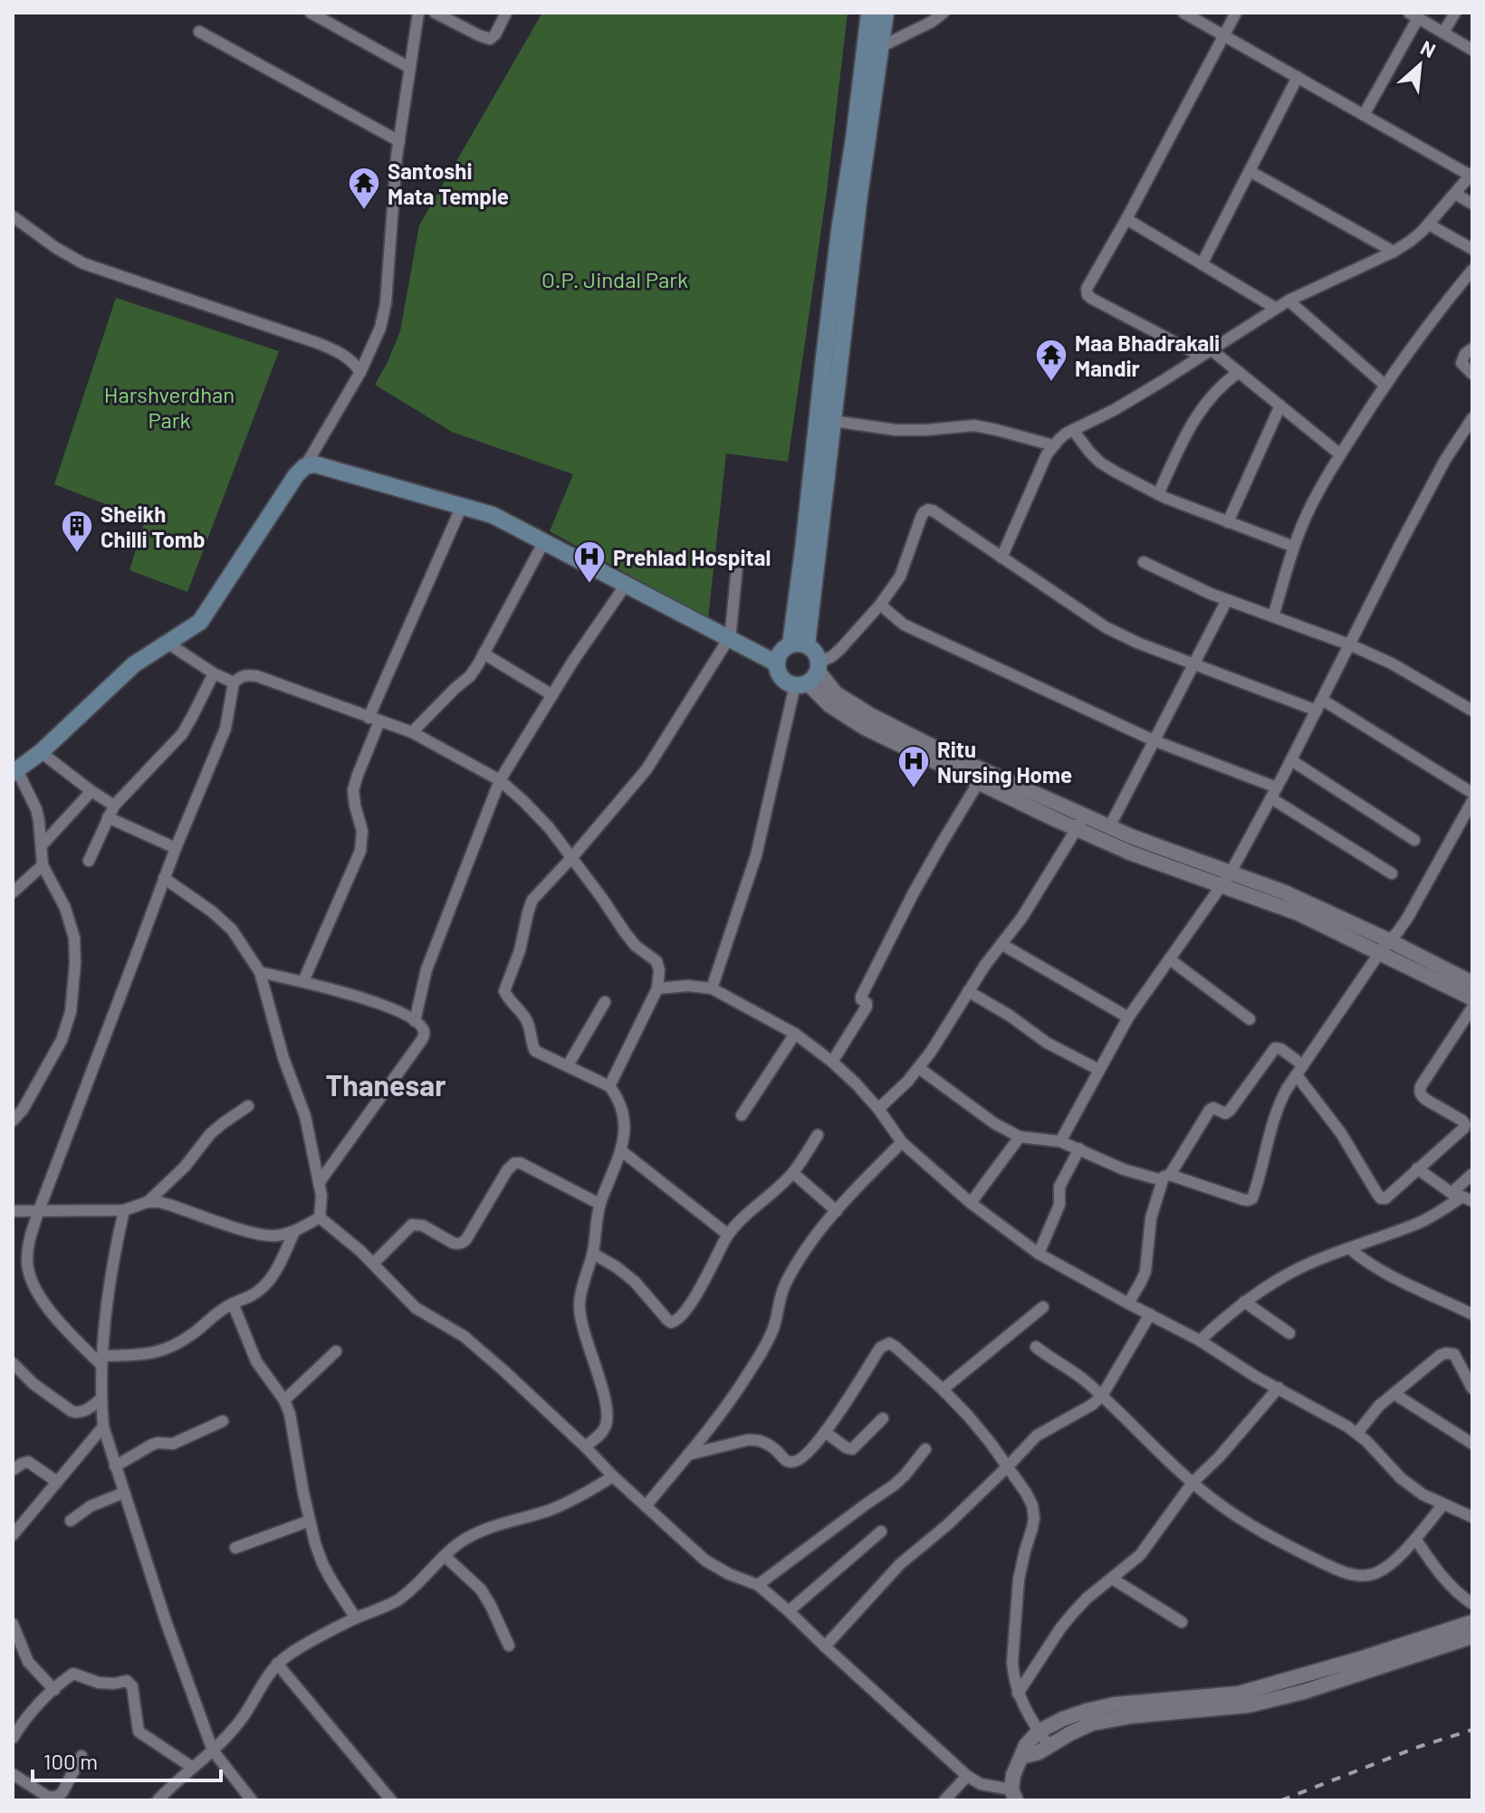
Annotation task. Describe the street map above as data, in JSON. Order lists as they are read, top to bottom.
{
  "districts": ["Thanesar"],
  "parks": ["O.P. Jindal Park", "Harshverdhan Park"],
  "places": {
    "temple": ["Santoshi Mata Temple", "Maa Bhadrakali Mandir"],
    "building": ["Sheikh Chilli Tomb"],
    "hospital": ["Prehlad Hospital", "Ritu Nursing Home"]
  },
  "scale_bar": "100 m",
  "north": "top right"
}
